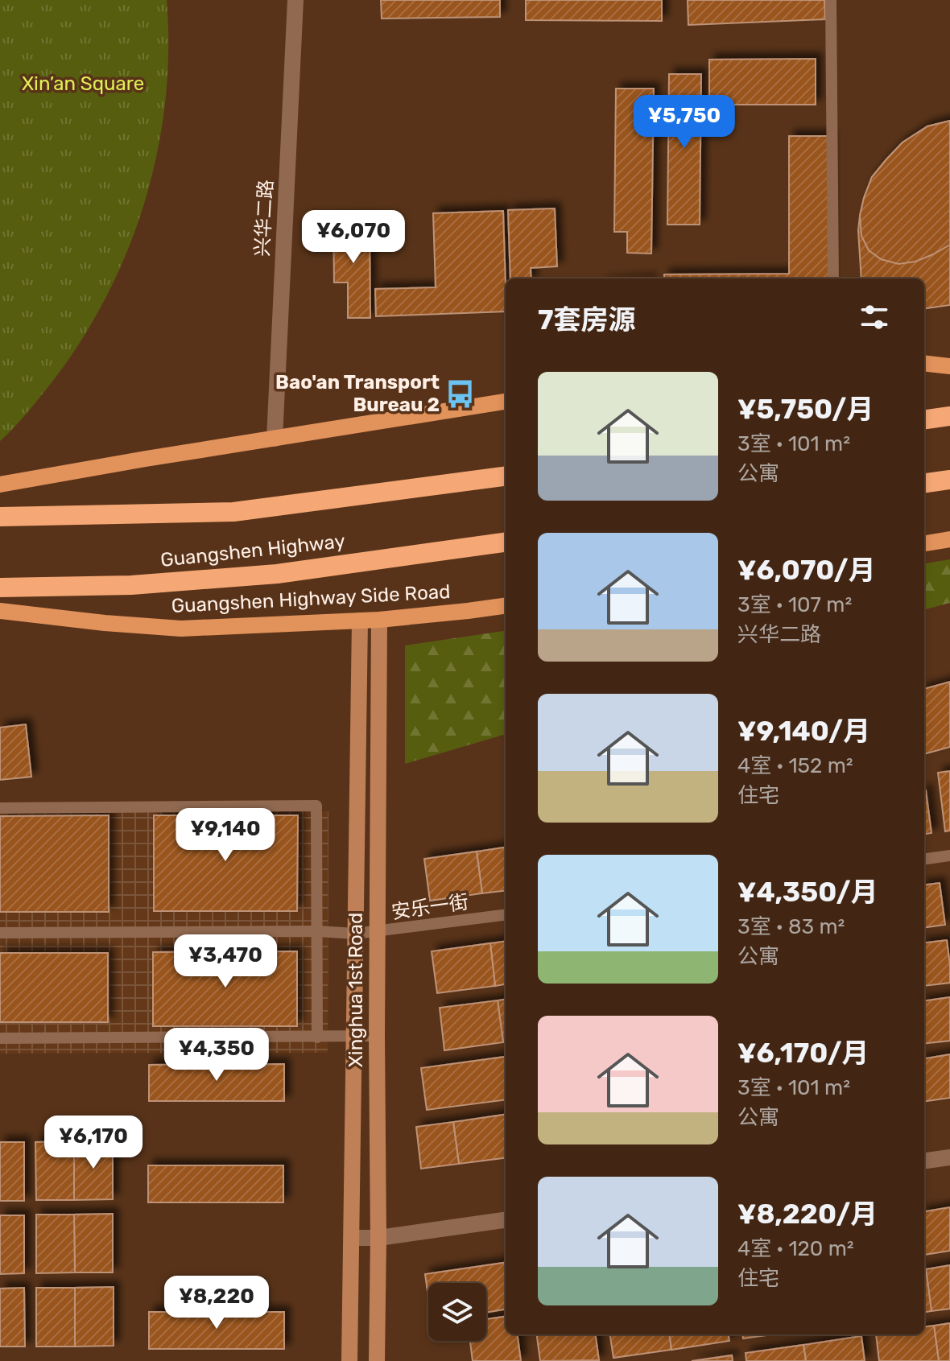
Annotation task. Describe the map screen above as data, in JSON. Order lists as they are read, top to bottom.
{
  "streets": {
    "highway": ["Guangshen Highway"],
    "main road": ["Guangshen Highway Side Road"],
    "street": ["兴华二路", "Xinghua 1st Road"],
    "lane": ["安乐一街"]
  },
  "crossings": [
    ["Guangshen Highway Side Road", "Xinghua 1st Road"],
    ["安乐一街", "Xinghua 1st Road"]
  ],
  "parks": ["Xin’an Square"],
  "places": {
    "bus stop": ["Bao'an Transport Bureau 2"]
  },
  "page": {
    "price": [
      "¥5,750",
      "¥6,070",
      "¥9,140",
      "¥3,470",
      "¥4,350",
      "¥6,170",
      "¥8,220"
    ],
    "heading": "7套房源",
    "list": [
      {
        "name": "¥5,750/月",
        "note": "3室 · 101 m² · 公寓"
      },
      {
        "name": "¥6,070/月",
        "note": "3室 · 107 m² · 兴华二路"
      },
      {
        "name": "¥9,140/月",
        "note": "4室 · 152 m² · 住宅"
      },
      {
        "name": "¥4,350/月",
        "note": "3室 · 83 m² · 公寓"
      },
      {
        "name": "¥6,170/月",
        "note": "3室 · 101 m² · 公寓"
      },
      {
        "name": "¥8,220/月",
        "note": "4室 · 120 m² · 住宅"
      }
    ]
  }
}
